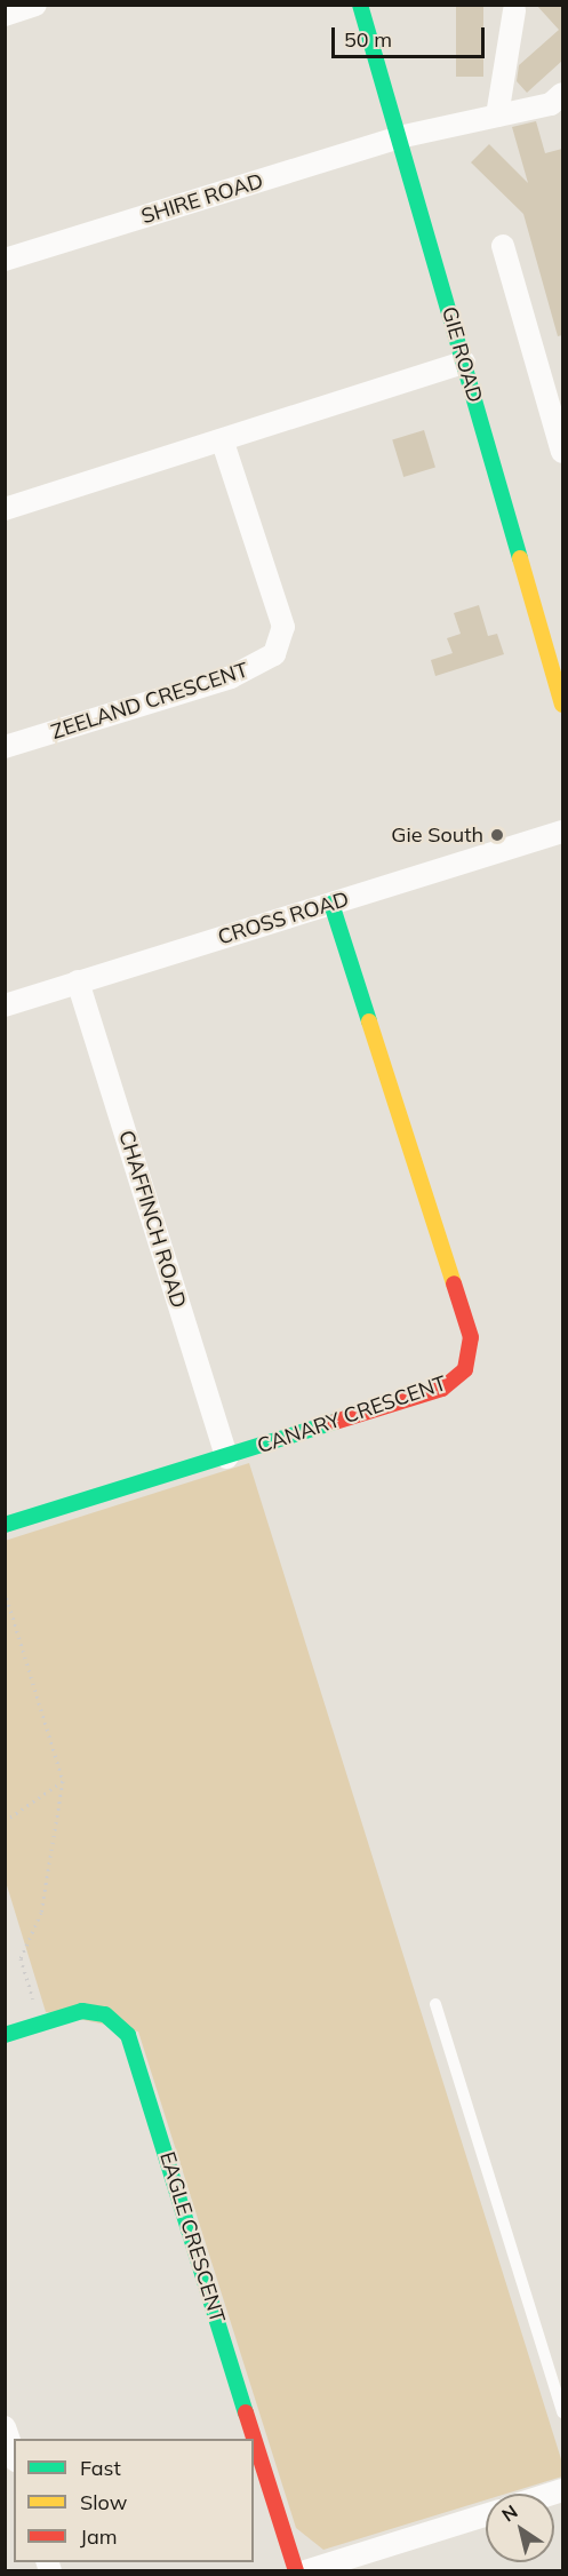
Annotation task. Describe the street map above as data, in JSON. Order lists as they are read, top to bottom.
{
  "streets": {
    "street": [
      "SHIRE ROAD",
      "GIE ROAD",
      "ZEELAND CRESCENT",
      "CROSS ROAD",
      "CHAFFINCH ROAD",
      "CANARY CRESCENT",
      "EAGLE CRESCENT"
    ]
  },
  "crossings": [
    ["SHIRE ROAD", "GIE ROAD"],
    ["CROSS ROAD", "CHAFFINCH ROAD"],
    ["CROSS ROAD", "CANARY CRESCENT"],
    ["CHAFFINCH ROAD", "CANARY CRESCENT"]
  ],
  "places": ["Gie South"],
  "legend": ["Fast", "Slow", "Jam"],
  "scale_bar": "50 m",
  "north": "top left"
}
